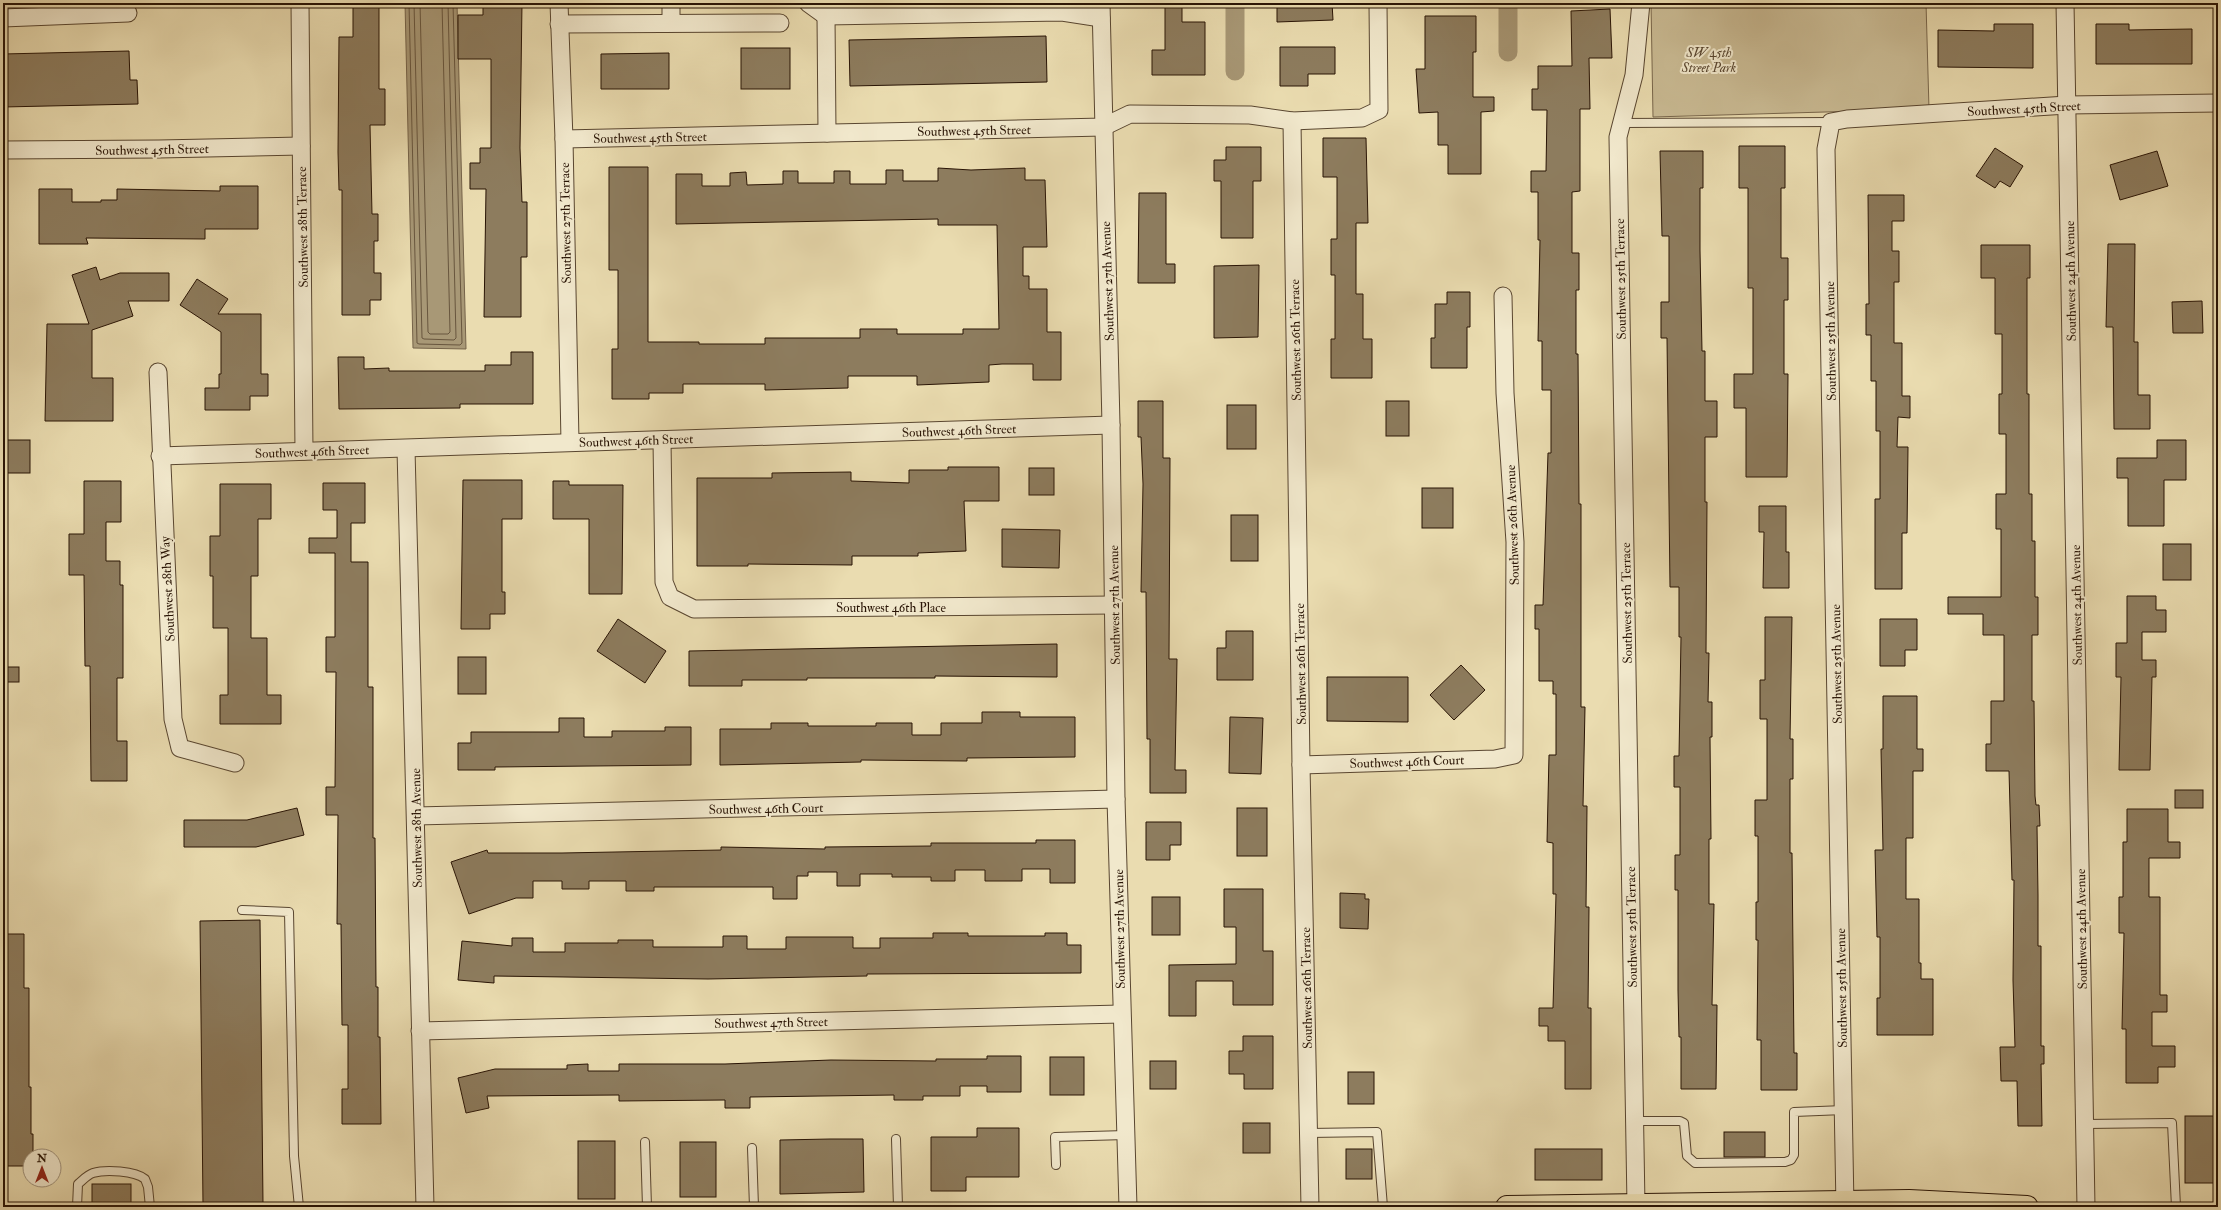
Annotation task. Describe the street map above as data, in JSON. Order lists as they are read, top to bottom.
{
  "streets": {
    "street": [
      "Southwest 45th Street",
      "Southwest 27th Terrace",
      "Southwest 28th Terrace",
      "Southwest 25th Terrace",
      "Southwest 27th Avenue",
      "Southwest 24th Avenue",
      "Southwest 26th Terrace",
      "Southwest 25th Avenue",
      "Southwest 46th Street",
      "Southwest 26th Avenue",
      "Southwest 28th Way",
      "Southwest 46th Place",
      "Southwest 46th Court",
      "Southwest 28th Avenue",
      "Southwest 47th Street"
    ]
  },
  "crossings": [
    ["Southwest 45th Street", "Southwest 27th Terrace"],
    ["Southwest 45th Street", "Southwest 28th Terrace"],
    ["Southwest 45th Street", "Southwest 27th Avenue"],
    ["Southwest 45th Street", "Southwest 24th Avenue"],
    ["Southwest 45th Street", "Southwest 26th Terrace"],
    ["Southwest 45th Street", "Southwest 25th Avenue"],
    ["Southwest 27th Terrace", "Southwest 46th Street"],
    ["Southwest 28th Terrace", "Southwest 46th Street"],
    ["Southwest 27th Avenue", "Southwest 46th Street"],
    ["Southwest 27th Avenue", "Southwest 46th Place"],
    ["Southwest 27th Avenue", "Southwest 46th Court"],
    ["Southwest 27th Avenue", "Southwest 47th Street"],
    ["Southwest 26th Terrace", "Southwest 46th Court"],
    ["Southwest 46th Street", "Southwest 28th Way"],
    ["Southwest 46th Street", "Southwest 46th Place"],
    ["Southwest 46th Street", "Southwest 28th Avenue"],
    ["Southwest 26th Avenue", "Southwest 46th Court"],
    ["Southwest 46th Court", "Southwest 28th Avenue"],
    ["Southwest 28th Avenue", "Southwest 47th Street"]
  ],
  "parks": ["SW 45th Street Park"],
  "north": "top"
}
